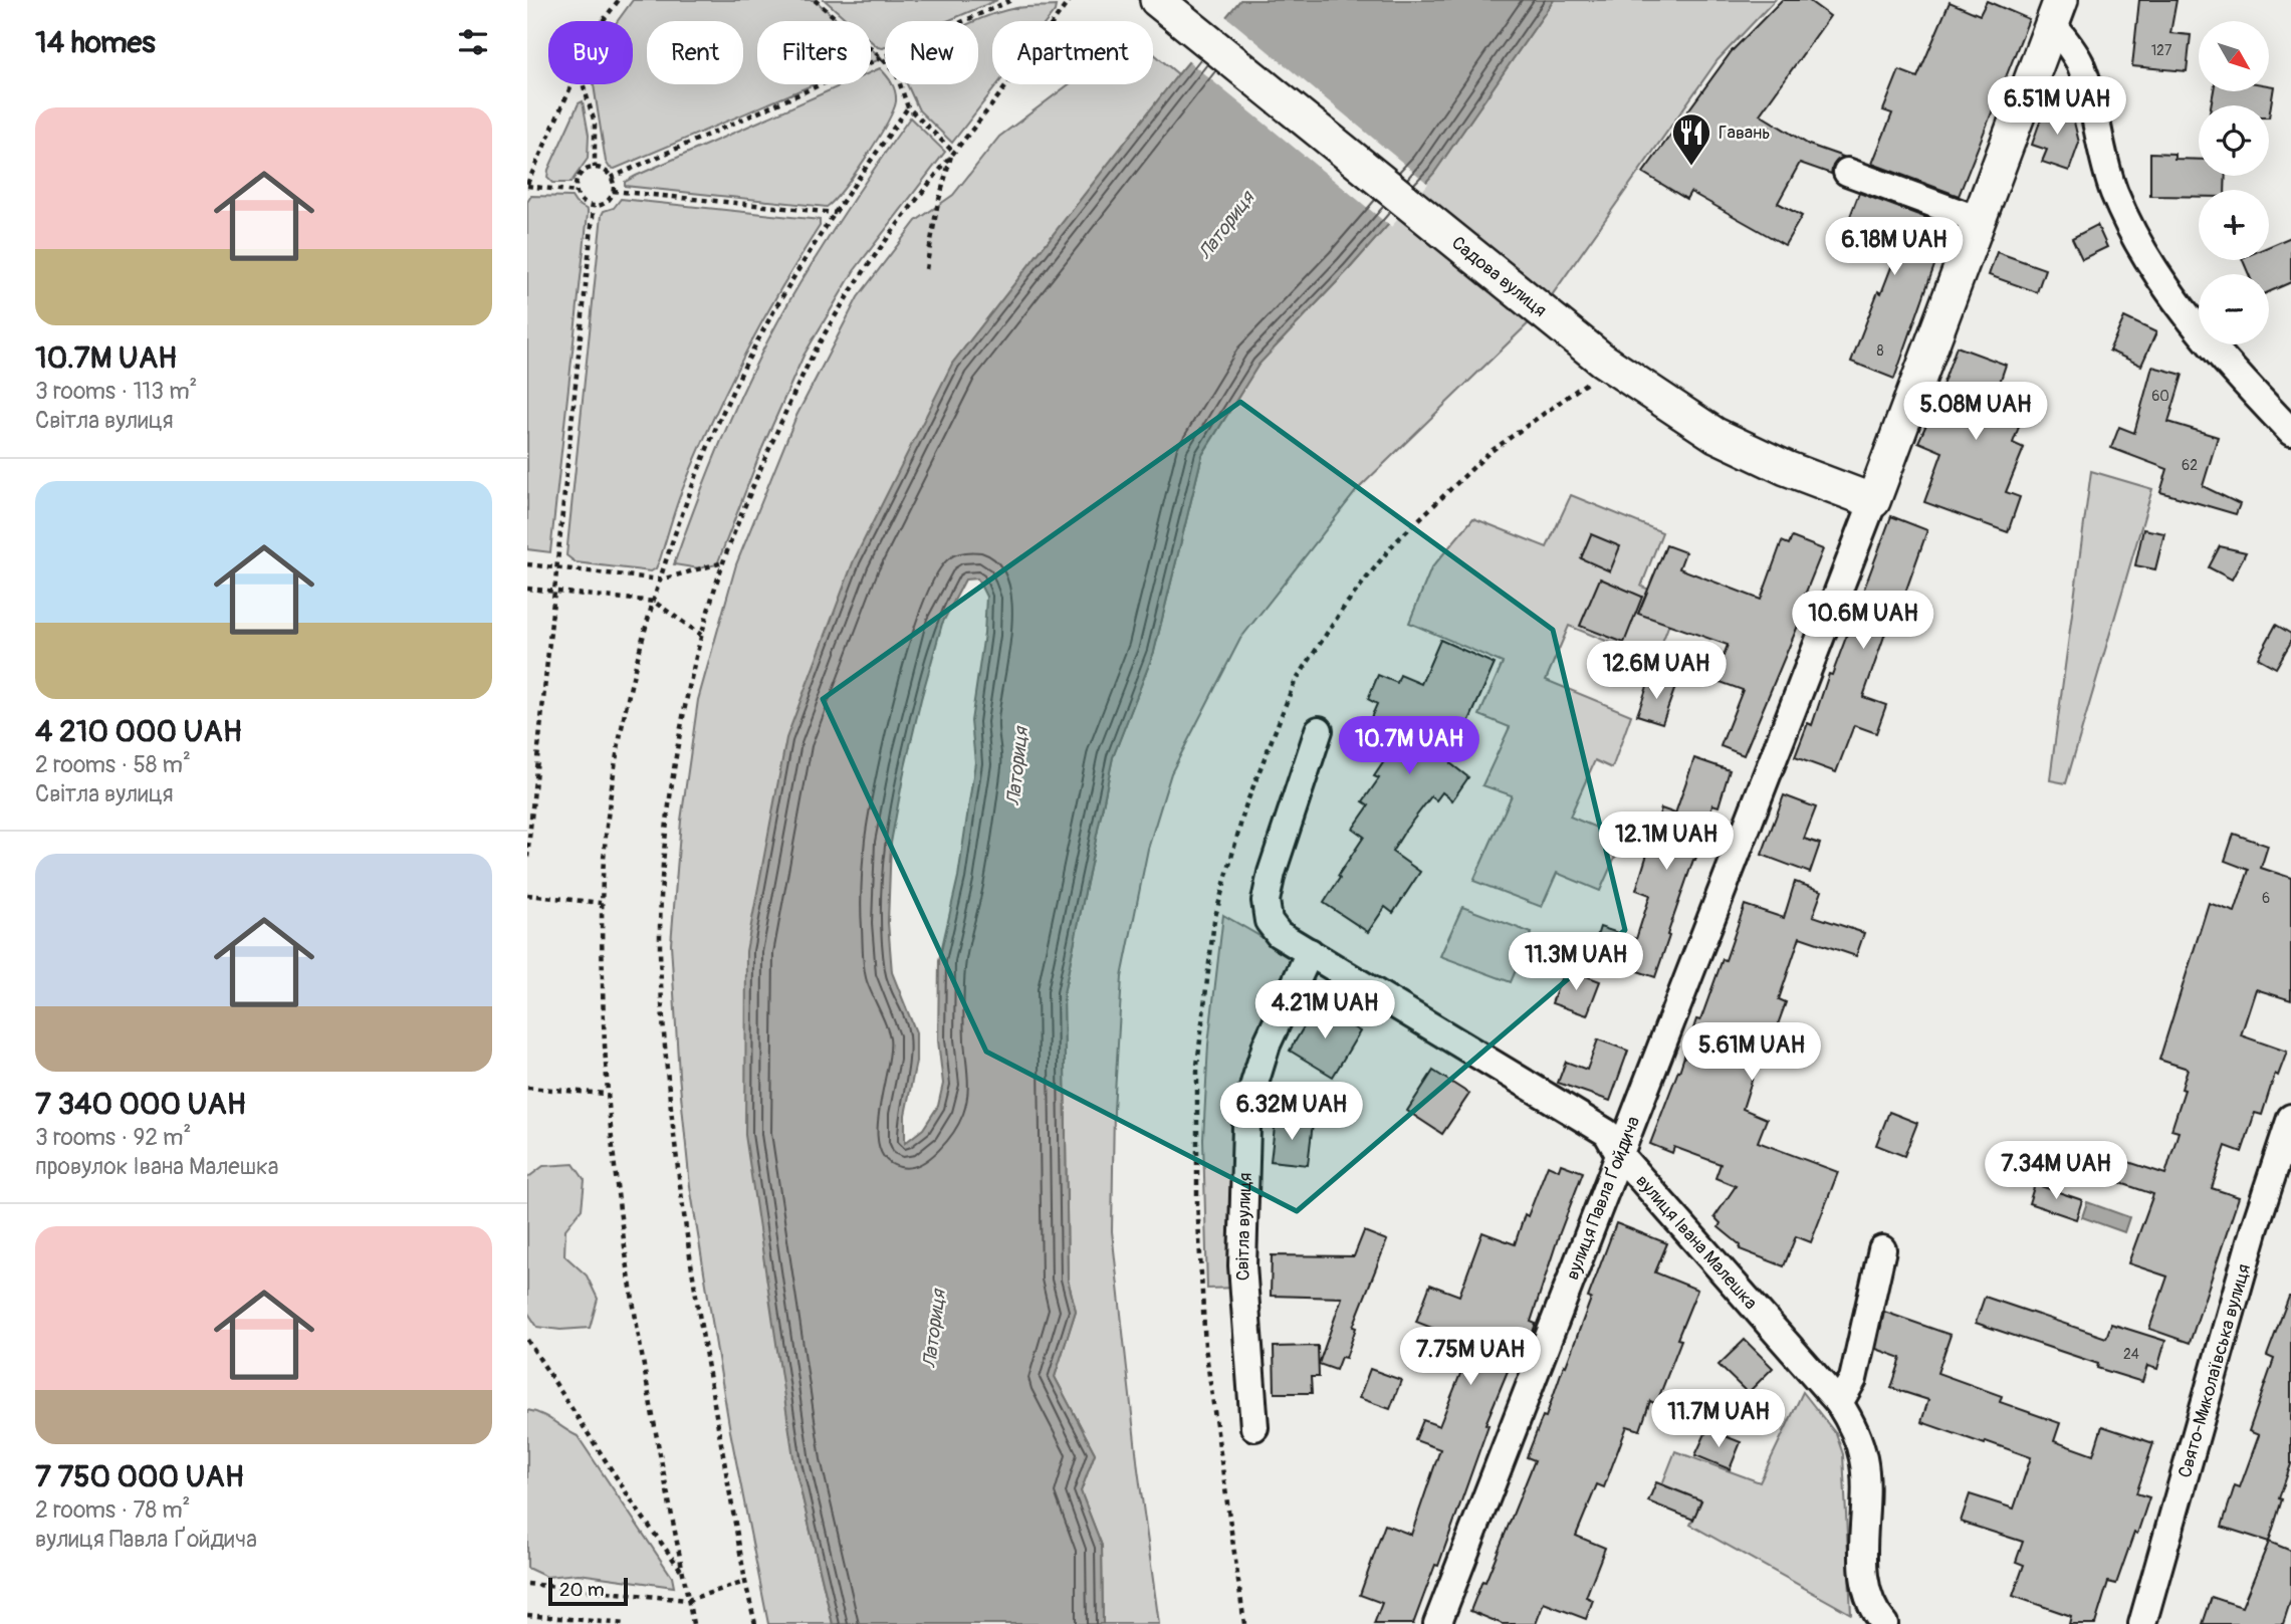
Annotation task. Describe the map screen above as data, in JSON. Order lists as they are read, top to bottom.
{
  "streets": {
    "main road": ["Садова вулиця", "вулиця Павла Ґойдича"],
    "street": ["Світла вулиця", "вулиця Івана Малешка", "Свято-Миколаївська вулиця"]
  },
  "crossings": [
    ["Садова вулиця", "вулиця Павла Ґойдича"],
    ["вулиця Павла Ґойдича", "вулиця Івана Малешка"],
    ["Світла вулиця", "вулиця Івана Малешка"]
  ],
  "water": ["Латориця"],
  "places": {
    "restaurant": ["Гавань"]
  },
  "house_numbers": [
    "127",
    "8",
    "60",
    "62",
    "6",
    "24"
  ],
  "scale_bar": "20 m",
  "north": "bottom right",
  "page": {
    "heading": "14 homes",
    "map_buttons": ["+", "−"],
    "chip": [
      "Buy",
      "Rent",
      "Filters",
      "New",
      "Apartment"
    ],
    "price": [
      "6.51M UAH",
      "6.18M UAH",
      "5.08M UAH",
      "10.6M UAH",
      "12.6M UAH",
      "10.7M UAH",
      "12.1M UAH",
      "11.3M UAH",
      "4.21M UAH",
      "5.61M UAH",
      "6.32M UAH",
      "7.34M UAH",
      "7.75M UAH",
      "11.7M UAH"
    ],
    "list": [
      {
        "name": "10.7M UAH",
        "note": "3 rooms · 113 m² · Світла вулиця"
      },
      {
        "name": "4 210 000 UAH",
        "note": "2 rooms · 58 m² · Світла вулиця"
      },
      {
        "name": "7 340 000 UAH",
        "note": "3 rooms · 92 m² · провулок Івана Малешка"
      },
      {
        "name": "7 750 000 UAH",
        "note": "2 rooms · 78 m² · вулиця Павла Ґойдича"
      }
    ],
    "scale": "20 m"
  }
}
